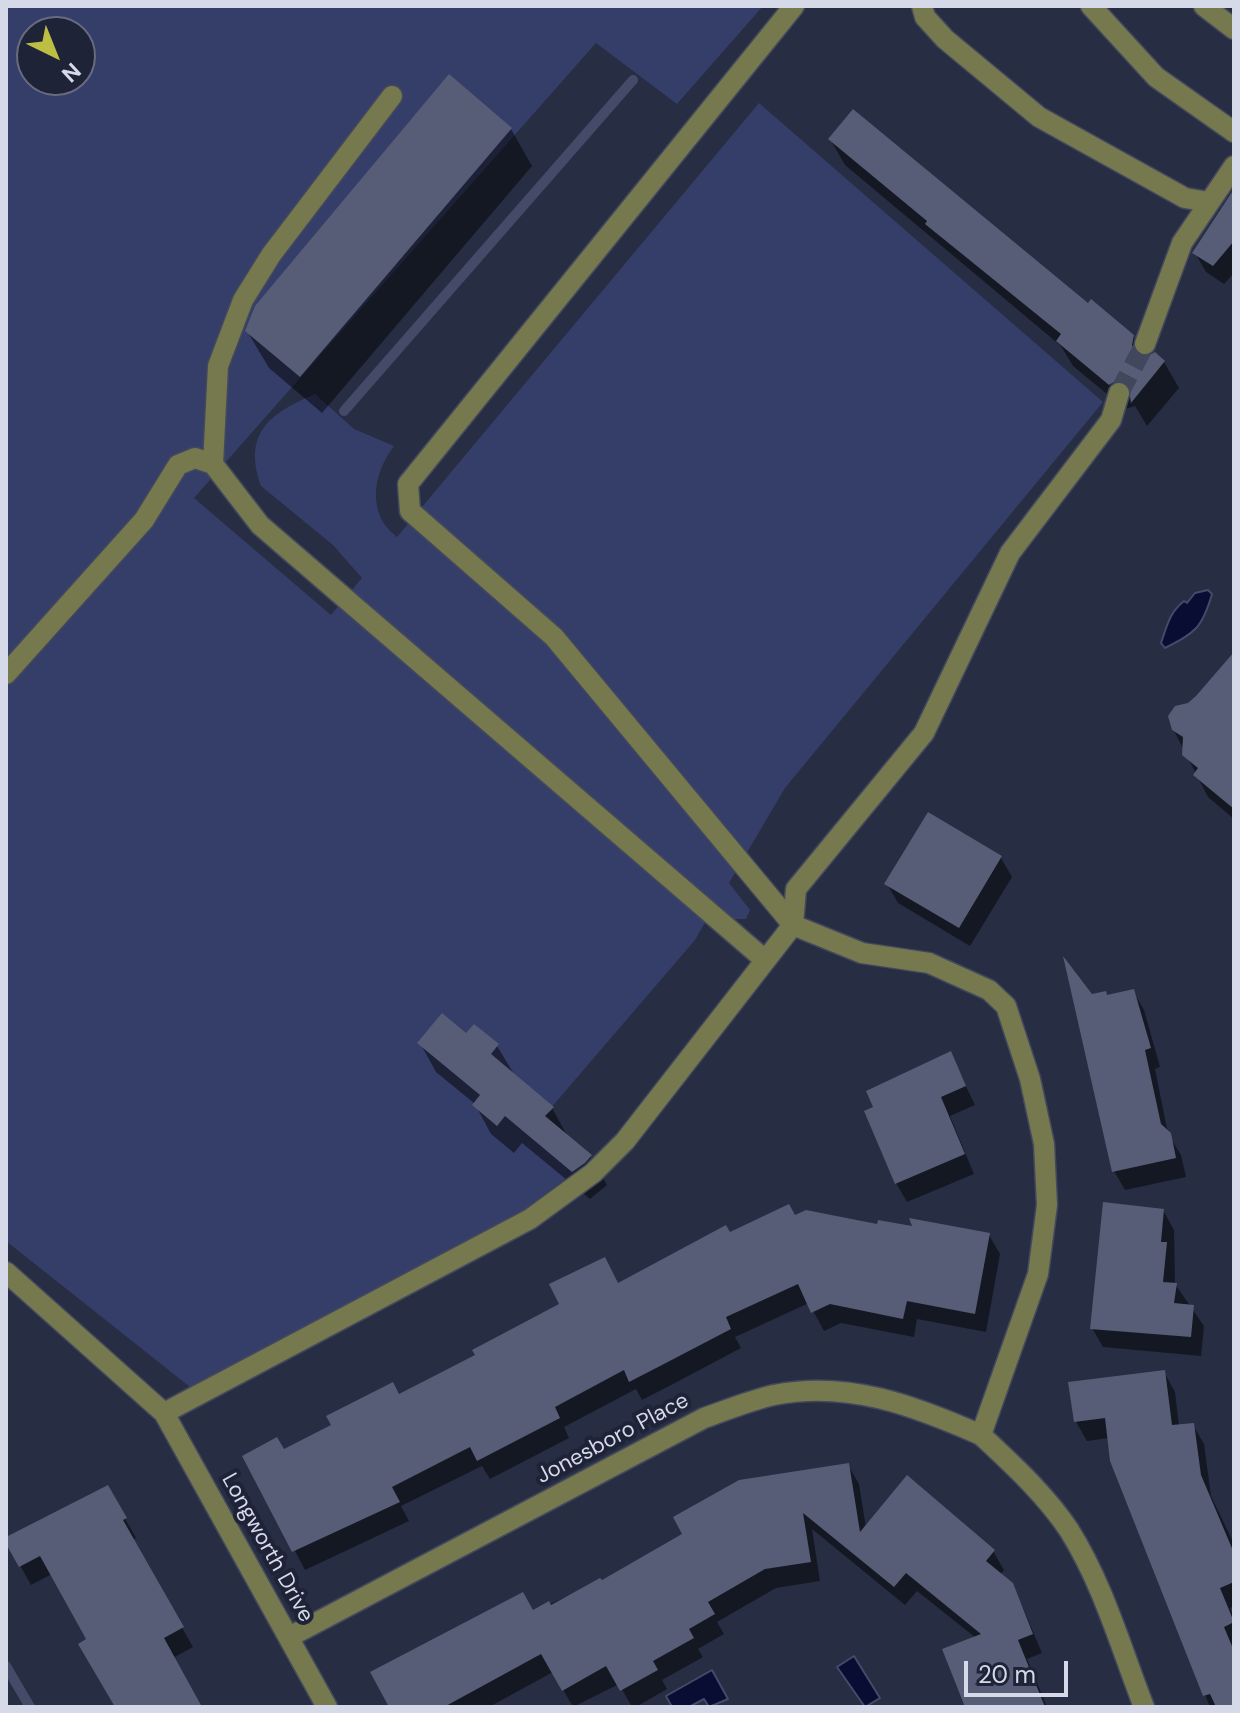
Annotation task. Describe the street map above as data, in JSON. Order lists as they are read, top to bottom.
{
  "streets": {
    "street": ["Jonesboro Place", "Longworth Drive"]
  },
  "crossings": [
    ["Jonesboro Place", "Longworth Drive"]
  ],
  "scale_bar": "20 m",
  "north": "bottom right"
}
